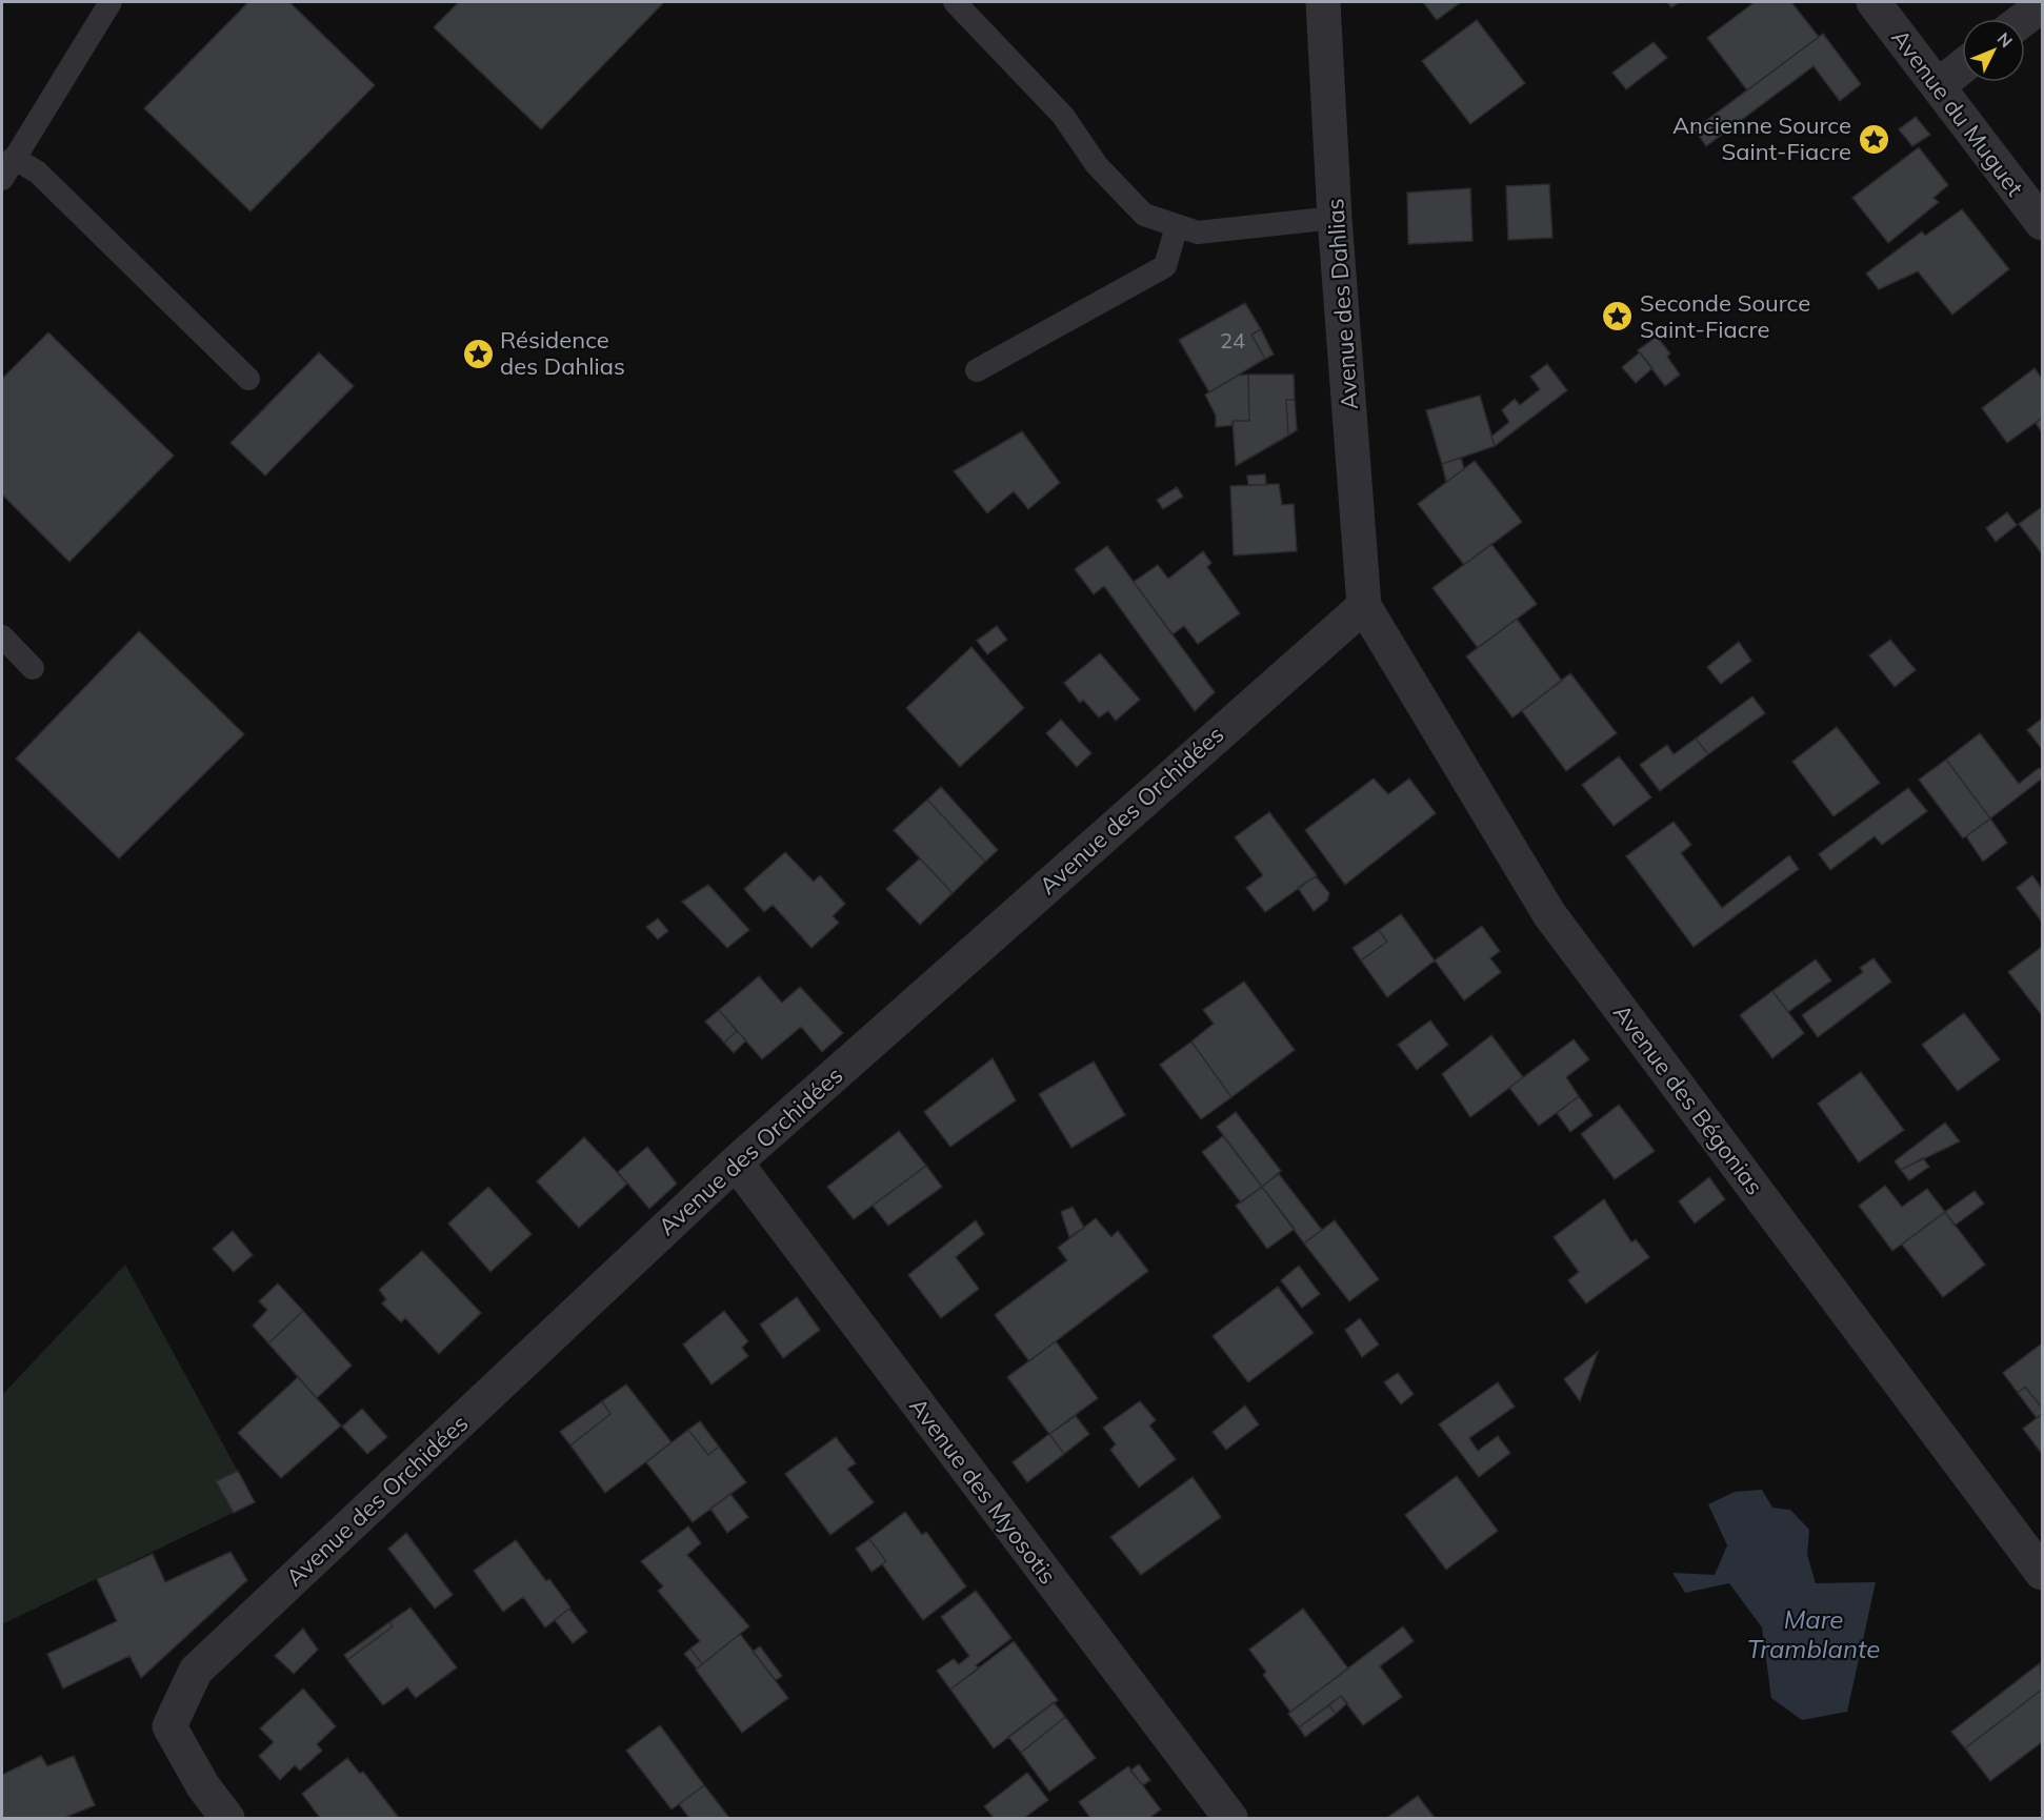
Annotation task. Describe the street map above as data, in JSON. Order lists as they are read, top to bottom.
{
  "streets": {
    "street": [
      "Avenue du Muguet",
      "Avenue des Dahlias",
      "Avenue des Orchidées",
      "Avenue des Bégonias",
      "Avenue des Myosotis"
    ]
  },
  "crossings": [
    ["Avenue des Dahlias", "Avenue des Orchidées"],
    ["Avenue des Dahlias", "Avenue des Bégonias"],
    ["Avenue des Orchidées", "Avenue des Bégonias"],
    ["Avenue des Orchidées", "Avenue des Myosotis"]
  ],
  "water": ["Mare Tramblante"],
  "places": {
    "place": ["Ancienne Source Saint-Fiacre", "Seconde Source Saint-Fiacre", "Résidence des Dahlias"]
  },
  "house_numbers": ["24"],
  "north": "top right"
}
